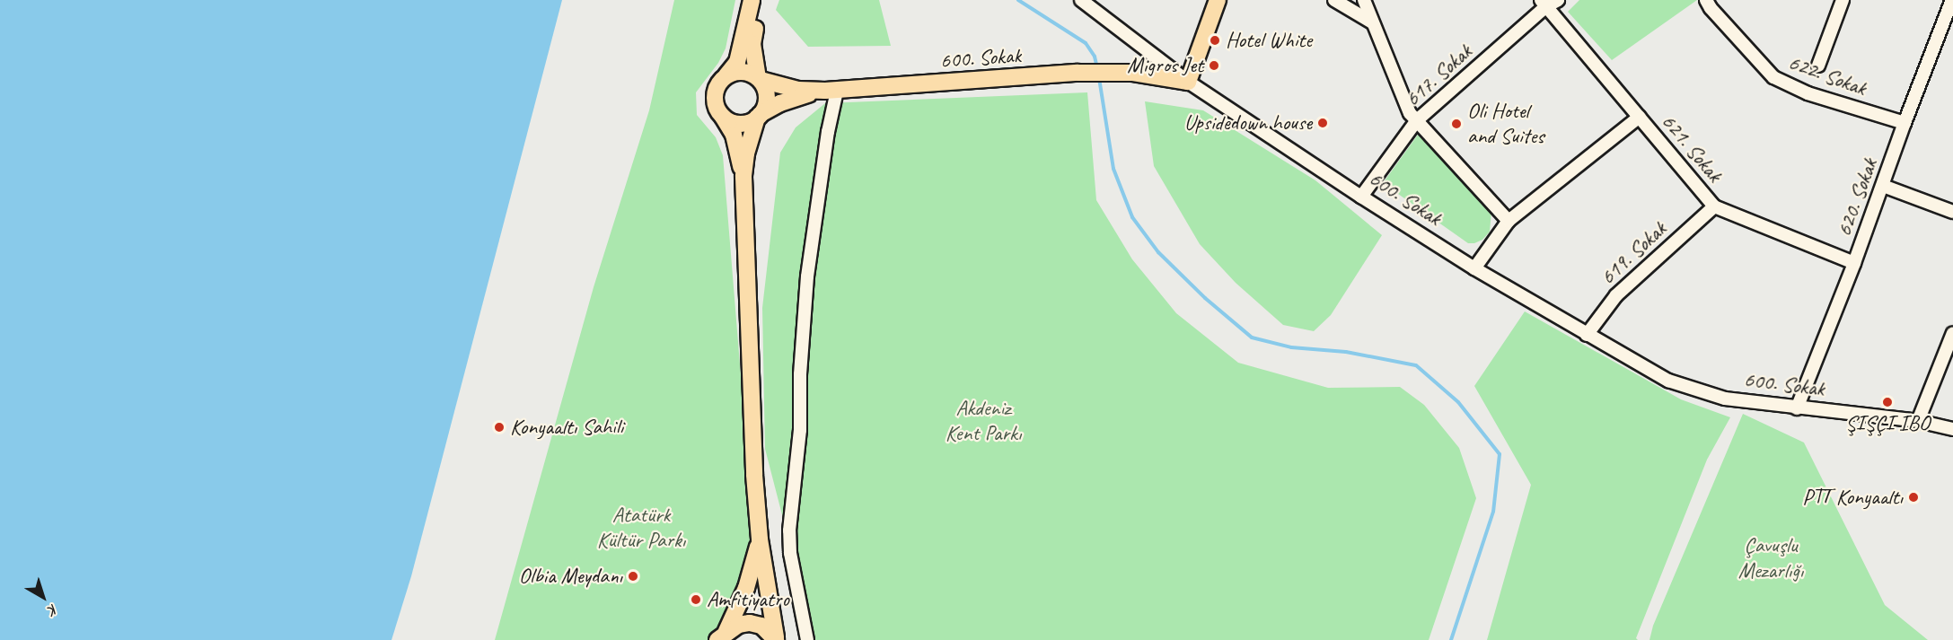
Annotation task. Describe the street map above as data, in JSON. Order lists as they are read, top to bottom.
{
  "streets": {
    "main road": ["600. Sokak"],
    "street": [
      "617. Sokak",
      "622. Sokak",
      "621. Sokak",
      "620. Sokak",
      "619. Sokak"
    ]
  },
  "crossings": [
    ["600. Sokak", "617. Sokak"],
    ["600. Sokak", "620. Sokak"],
    ["600. Sokak", "619. Sokak"],
    ["617. Sokak", "621. Sokak"],
    ["622. Sokak", "620. Sokak"],
    ["621. Sokak", "620. Sokak"],
    ["621. Sokak", "619. Sokak"]
  ],
  "parks": ["Akdeniz Kent Parkı", "Atatürk Kültür Parkı", "Çavuşlu Mezarlığı"],
  "places": [
    "Hotel White",
    "Migros Jet",
    "Upsidedown house",
    "Oli Hotel and Suites",
    "ŞIŞÇI IBO",
    "Konyaaltı Sahili",
    "PTT Konyaaltı",
    "Olbia Meydanı",
    "Amfitiyatro"
  ],
  "north": "bottom right"
}
